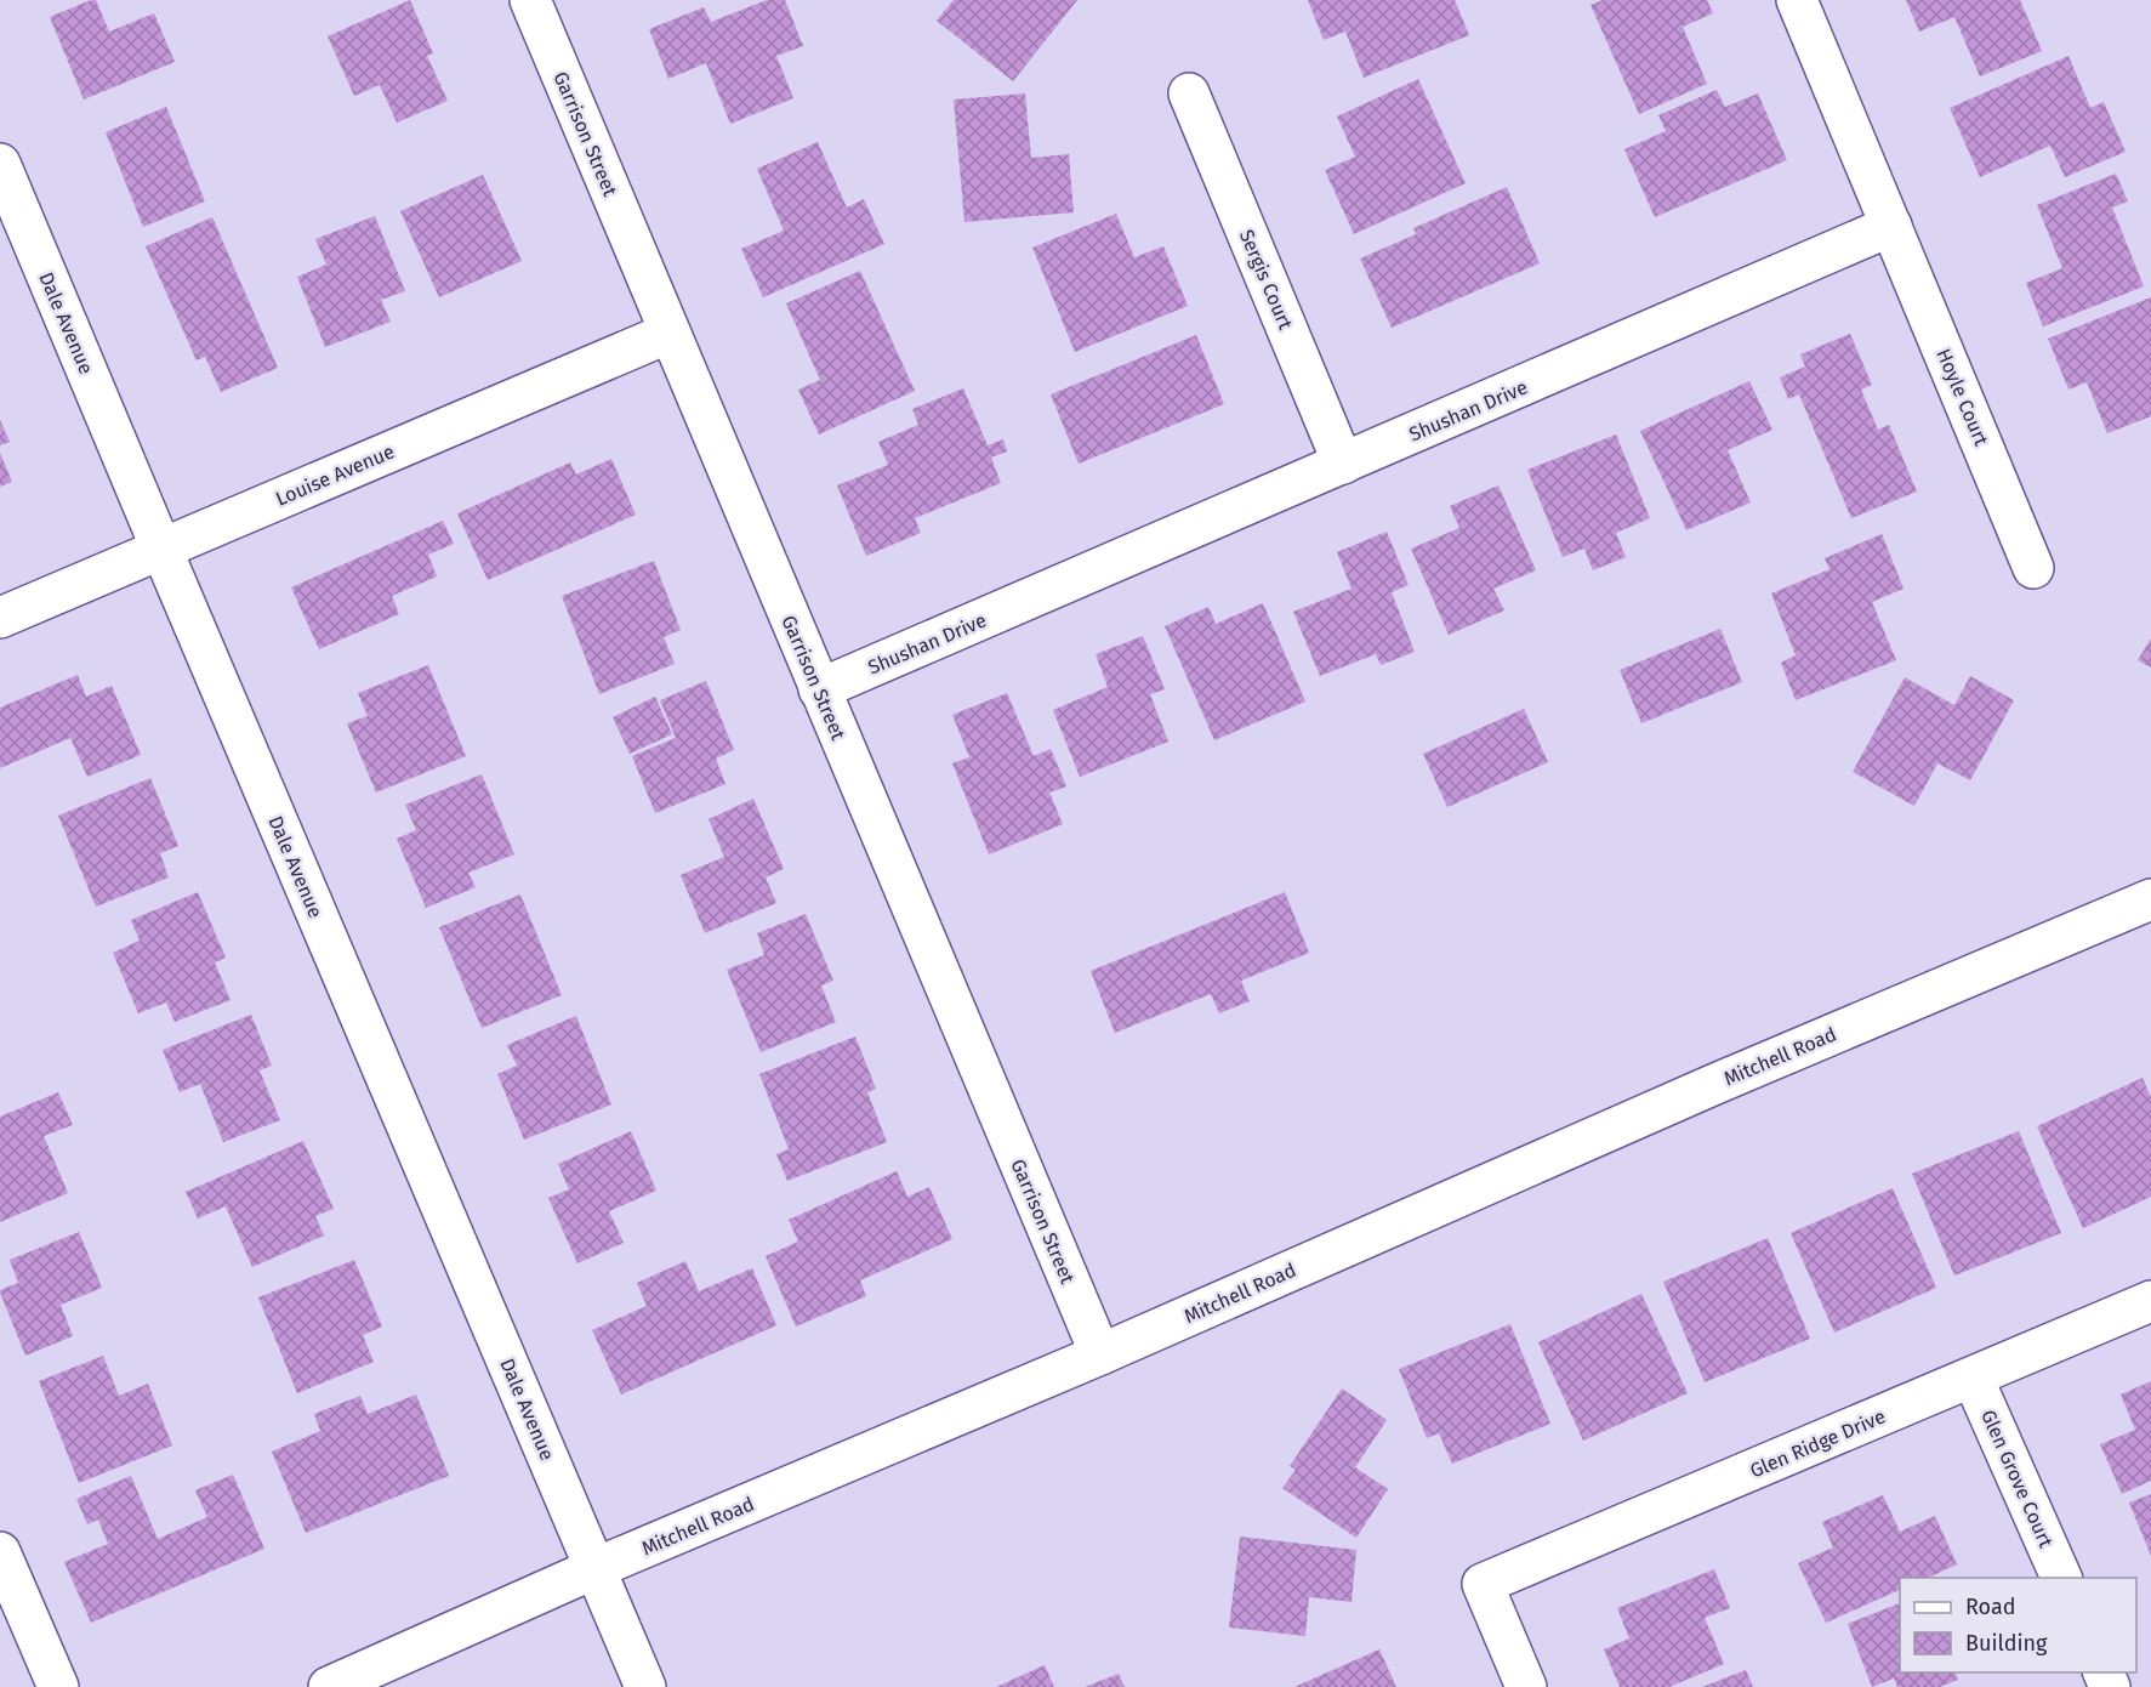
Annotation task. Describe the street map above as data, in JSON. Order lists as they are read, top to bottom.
{
  "streets": {
    "street": [
      "Garrison Street",
      "Sergis Court",
      "Dale Avenue",
      "Hoyle Court",
      "Shushan Drive",
      "Louise Avenue",
      "Mitchell Road",
      "Glen Ridge Drive",
      "Glen Grove Court"
    ]
  },
  "crossings": [
    ["Garrison Street", "Shushan Drive"],
    ["Garrison Street", "Louise Avenue"],
    ["Garrison Street", "Mitchell Road"],
    ["Sergis Court", "Shushan Drive"],
    ["Dale Avenue", "Louise Avenue"],
    ["Dale Avenue", "Mitchell Road"],
    ["Hoyle Court", "Shushan Drive"],
    ["Glen Ridge Drive", "Glen Grove Court"]
  ],
  "legend": ["Road", "Building"]
}
